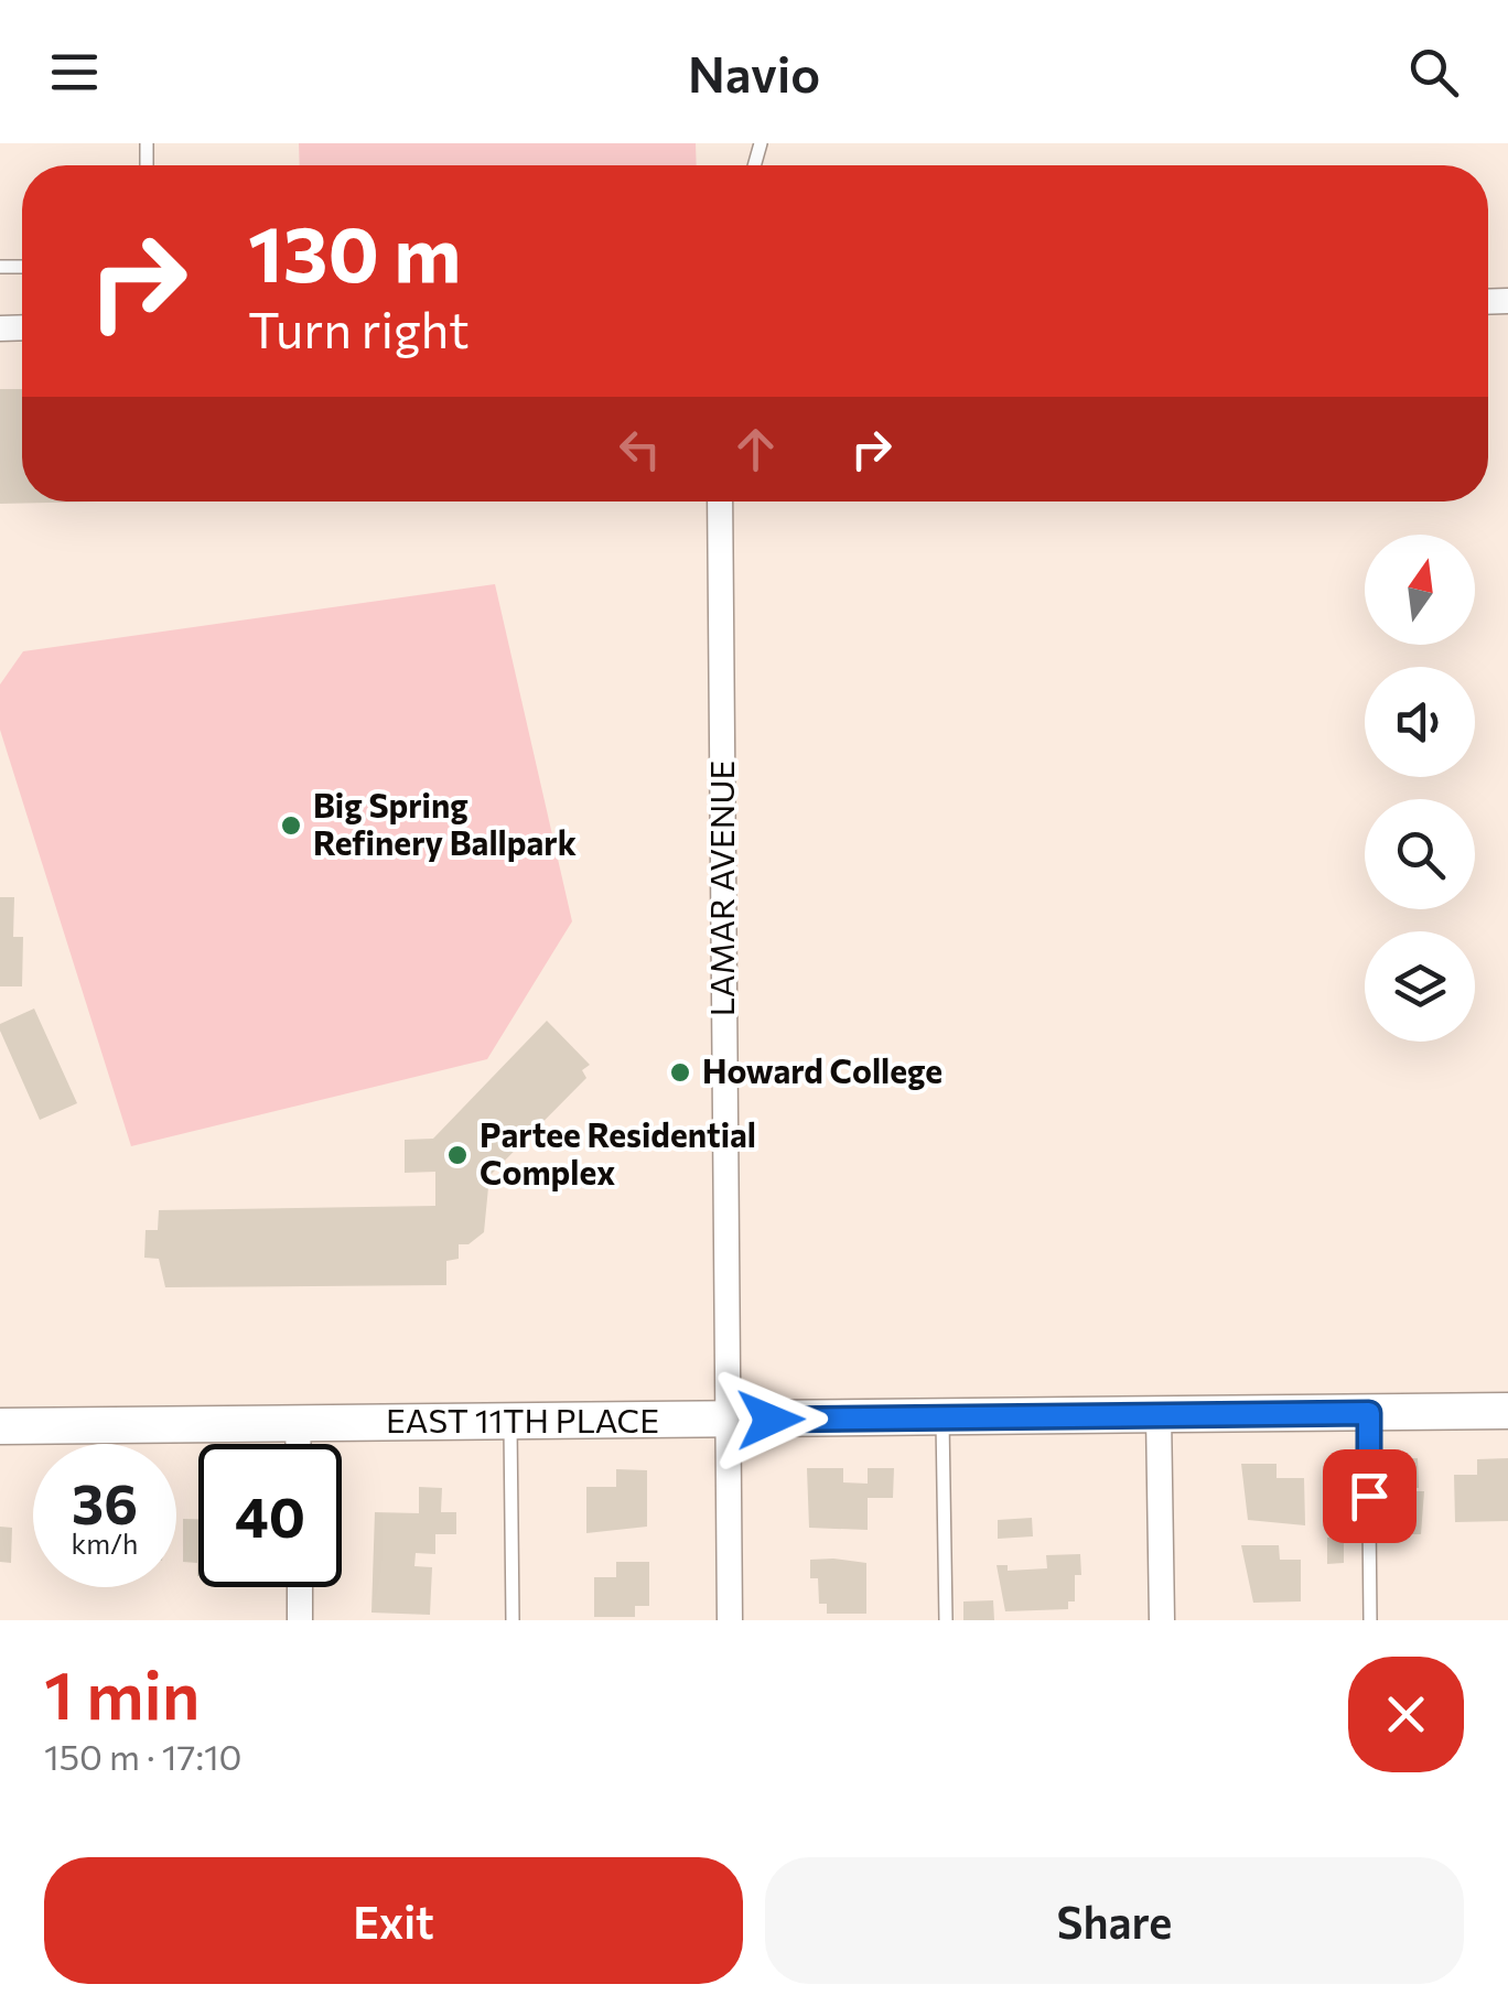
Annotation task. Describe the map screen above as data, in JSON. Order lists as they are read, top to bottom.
{
  "streets": {
    "street": ["LAMAR AVENUE", "EAST 11TH PLACE"]
  },
  "crossings": [
    ["LAMAR AVENUE", "EAST 11TH PLACE"]
  ],
  "places": ["Big Spring Refinery Ballpark", "Howard College", "Partee Residential Complex"],
  "north": "top",
  "page": {
    "header": "Navio",
    "turn": ["130 m", "Turn right"],
    "speed": "36 km/h",
    "limit": "40",
    "heading": ["1 min", "150 m · 17:10"],
    "buttons": ["Exit", "Share"]
  }
}
